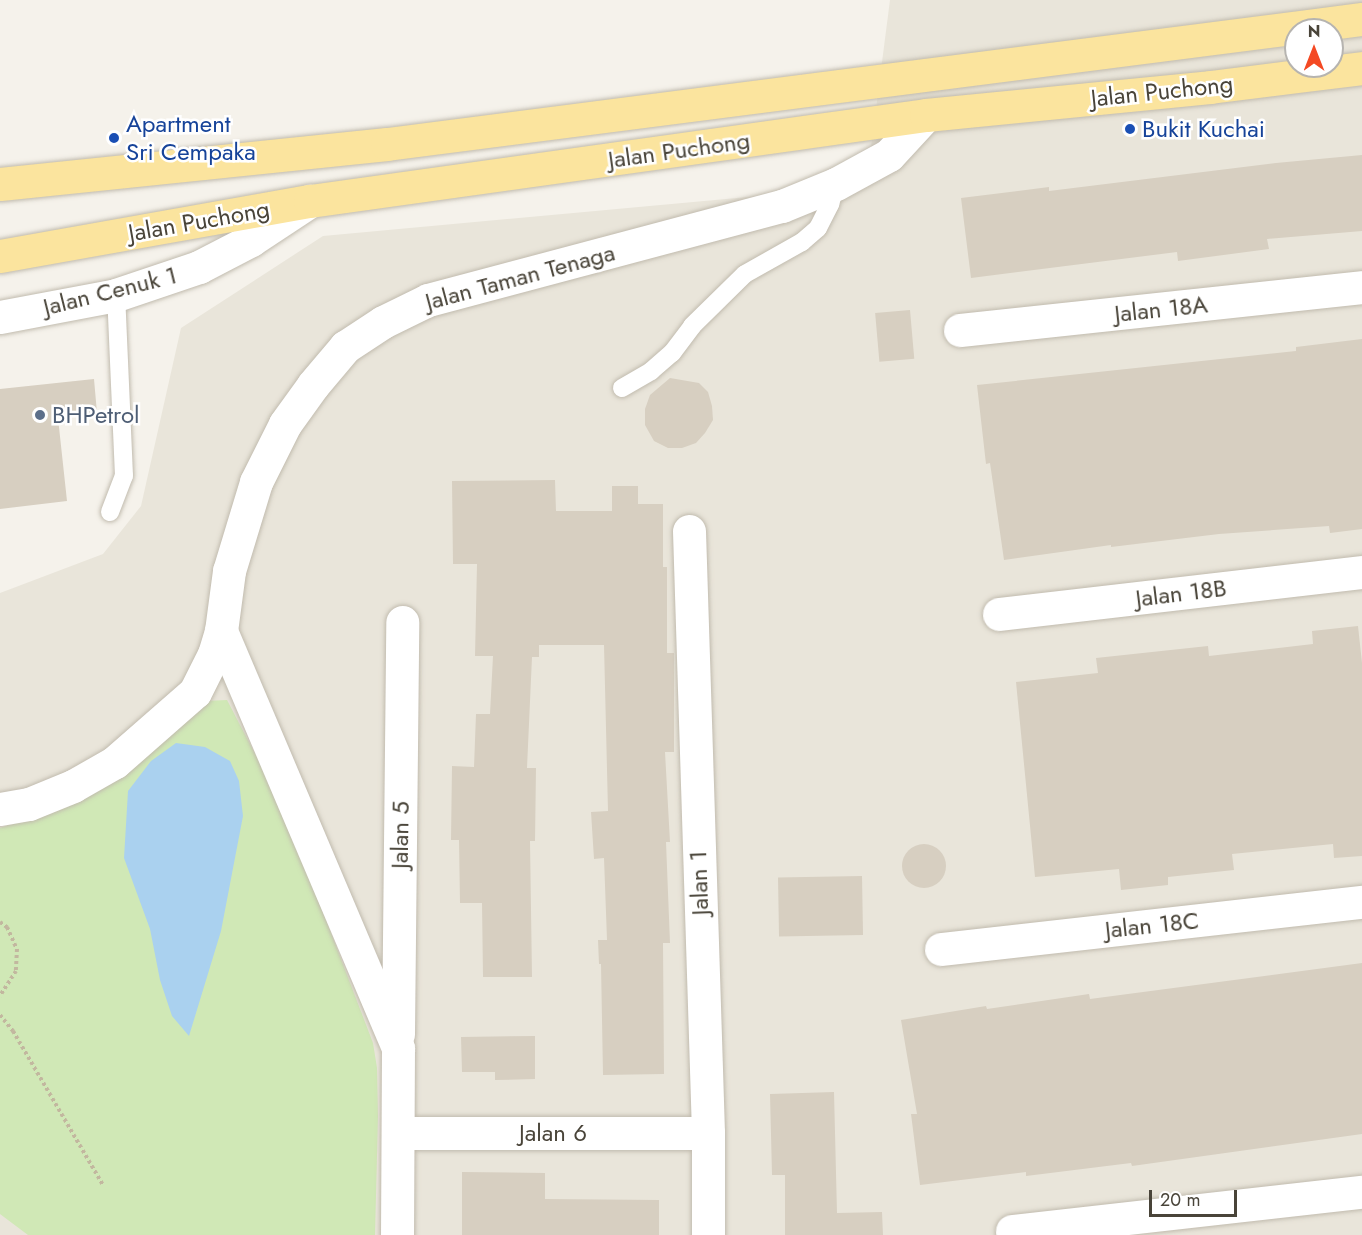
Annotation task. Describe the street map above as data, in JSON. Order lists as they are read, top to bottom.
{
  "streets": {
    "main road": ["Jalan Puchong"],
    "street": [
      "Jalan Taman Tenaga",
      "Jalan Cenuk 1",
      "Jalan 18A",
      "Jalan 18B",
      "Jalan 5",
      "Jalan 1",
      "Jalan 18C",
      "Jalan 6"
    ]
  },
  "crossings": [
    ["Jalan Puchong", "Jalan Taman Tenaga"],
    ["Jalan Puchong", "Jalan Cenuk 1"],
    ["Jalan Taman Tenaga", "Jalan 5"],
    ["Jalan 5", "Jalan 6"],
    ["Jalan 1", "Jalan 6"]
  ],
  "places": ["Bukit Kuchai", "Apartment Sri Cempaka", "BHPetrol"],
  "scale_bar": "20 m",
  "north": "top"
}
